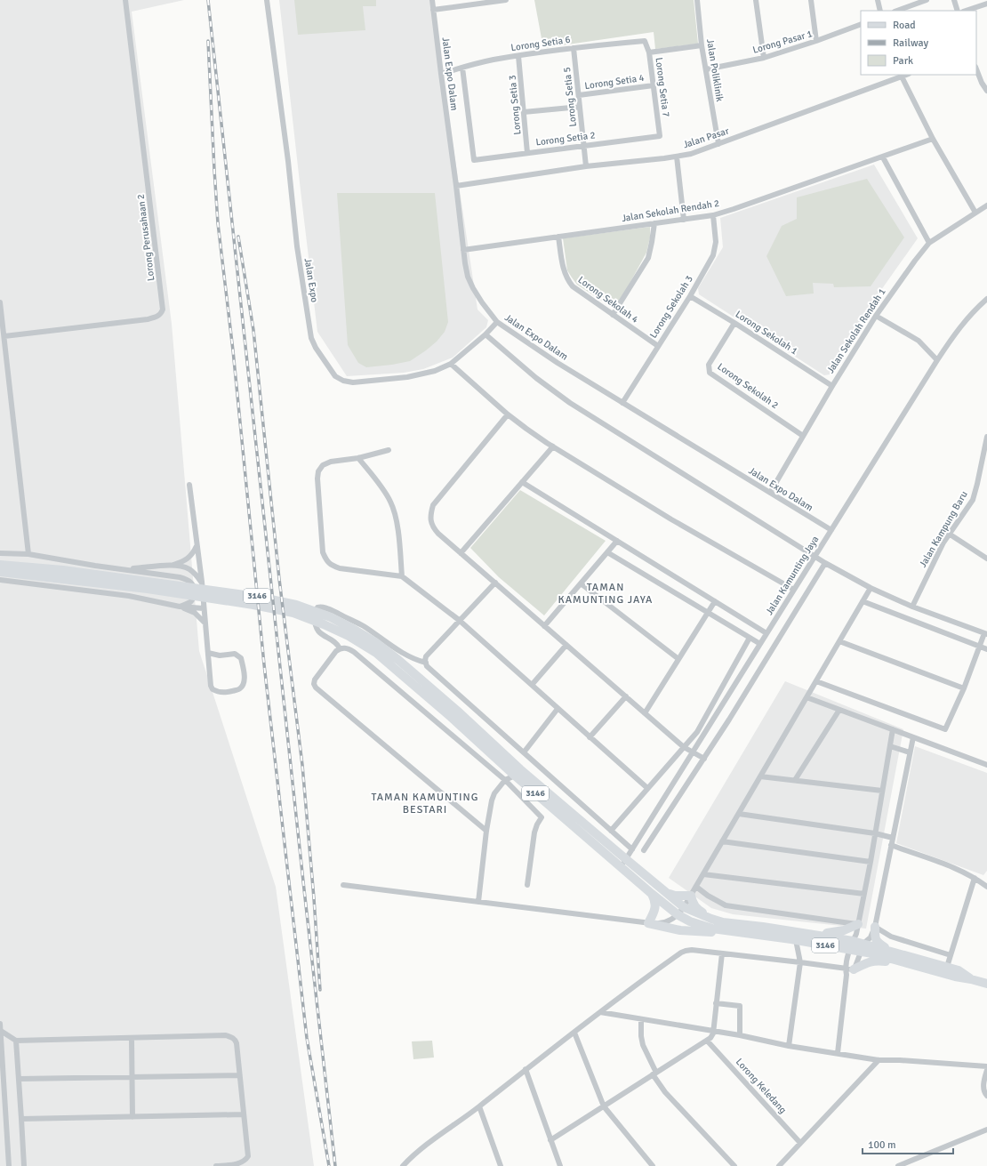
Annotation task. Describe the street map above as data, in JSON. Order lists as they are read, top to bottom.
{
  "streets": {
    "main road": ["3146"],
    "street": [
      "Lorong Pasar 1",
      "Lorong Setia 6",
      "Jalan Poliklinik",
      "Jalan Expo Dalam",
      "Lorong Setia 4",
      "Lorong Setia 7",
      "Lorong Setia 5",
      "Lorong Setia 3",
      "Jalan Pasar",
      "Lorong Setia 2",
      "Jalan Sekolah Rendah 2",
      "Lorong Perusahaan 2",
      "Jalan Expo",
      "Lorong Sekolah 4",
      "Lorong Sekolah 3",
      "Jalan Sekolah Rendah 1",
      "Lorong Sekolah 1",
      "Lorong Sekolah 2",
      "Jalan Kampung Baru",
      "Jalan Kamunting Jaya",
      "Lorong Keledang"
    ]
  },
  "crossings": [
    ["Lorong Pasar 1", "Jalan Poliklinik"],
    ["Lorong Setia 6", "Jalan Expo Dalam"],
    ["Lorong Setia 6", "Lorong Setia 7"],
    ["Lorong Setia 6", "Lorong Setia 5"],
    ["Lorong Setia 6", "Lorong Setia 3"],
    ["Lorong Setia 6", "Lorong Setia 2"],
    ["Jalan Poliklinik", "Jalan Pasar"],
    ["Jalan Expo Dalam", "Jalan Pasar"],
    ["Jalan Expo Dalam", "Jalan Sekolah Rendah 2"],
    ["Jalan Expo Dalam", "Jalan Expo"],
    ["Jalan Expo Dalam", "Lorong Sekolah 3"],
    ["Jalan Expo Dalam", "Jalan Sekolah Rendah 1"],
    ["Jalan Expo Dalam", "Jalan Kamunting Jaya"],
    ["Lorong Setia 4", "Lorong Setia 7"],
    ["Lorong Setia 4", "Lorong Setia 5"],
    ["Lorong Setia 7", "Lorong Setia 2"],
    ["Lorong Setia 5", "Jalan Pasar"],
    ["Lorong Setia 5", "Lorong Setia 2"],
    ["Lorong Setia 3", "Lorong Setia 2"],
    ["Jalan Sekolah Rendah 2", "Lorong Sekolah 4"],
    ["Jalan Sekolah Rendah 2", "Lorong Sekolah 3"],
    ["Lorong Sekolah 4", "Lorong Sekolah 3"],
    ["Lorong Sekolah 3", "Lorong Sekolah 1"],
    ["Jalan Sekolah Rendah 1", "Lorong Sekolah 1"],
    ["Jalan Sekolah Rendah 1", "Lorong Sekolah 2"],
    ["Lorong Sekolah 1", "Lorong Sekolah 2"],
    ["Jalan Kamunting Jaya", "3146"]
  ],
  "districts": ["TAMAN KAMUNTING JAYA", "TAMAN KAMUNTING BESTARI"],
  "legend": ["Road", "Railway", "Park"],
  "scale_bar": "100 m"
}
